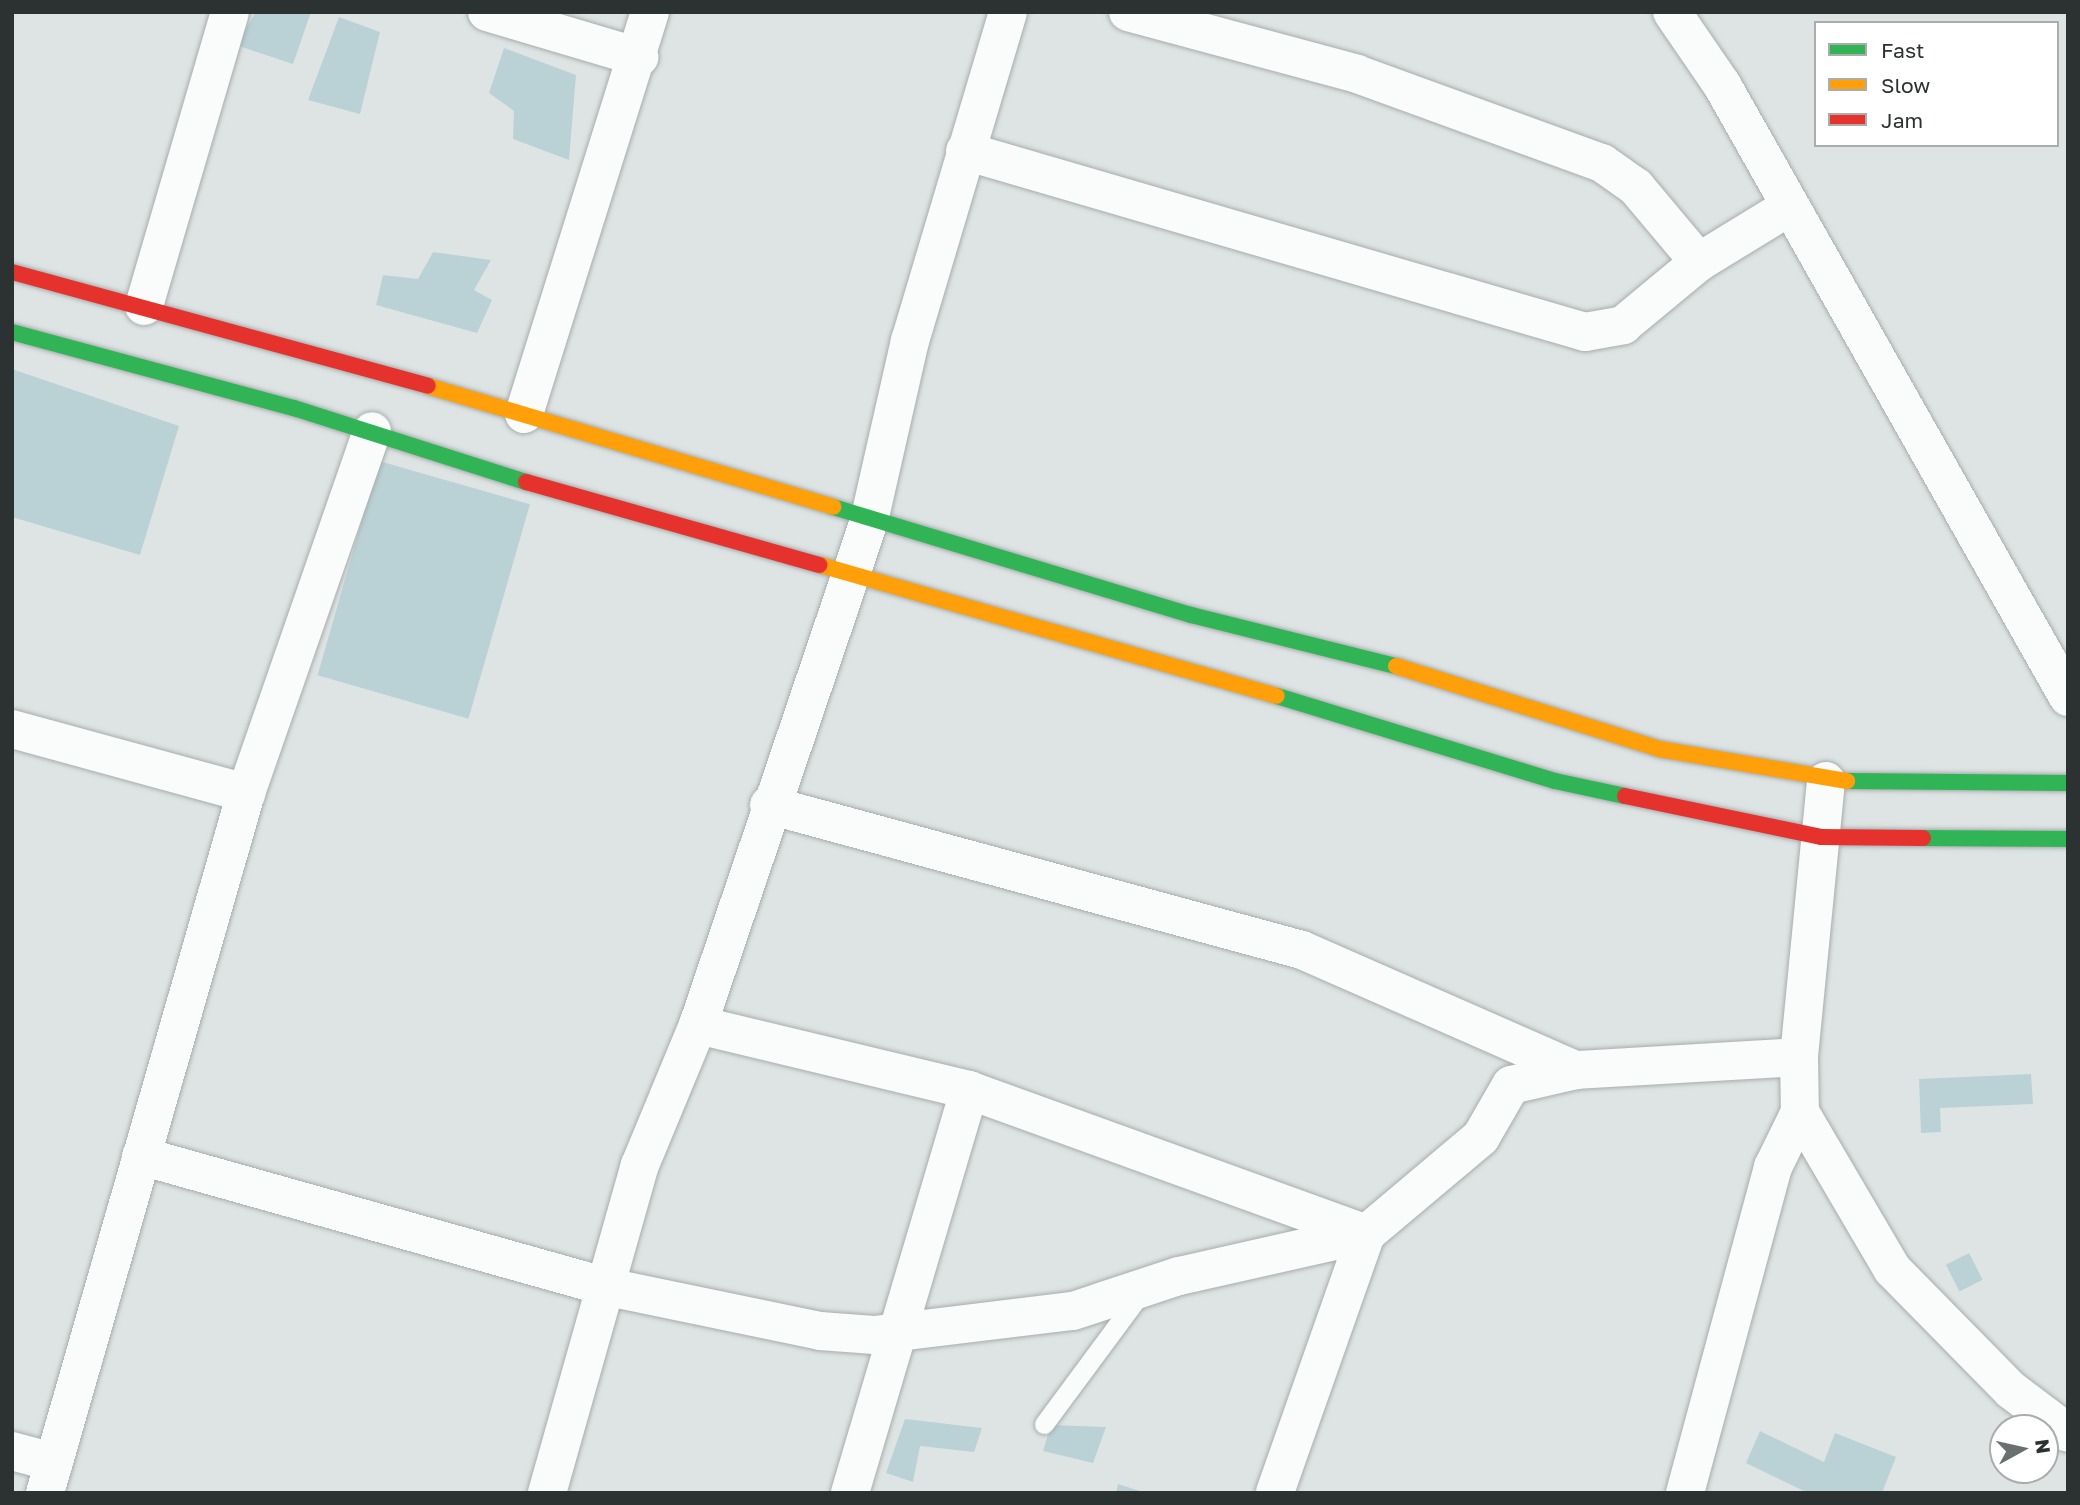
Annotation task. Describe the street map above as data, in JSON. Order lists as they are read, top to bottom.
{
  "legend": ["Fast", "Slow", "Jam"],
  "north": "right"
}
